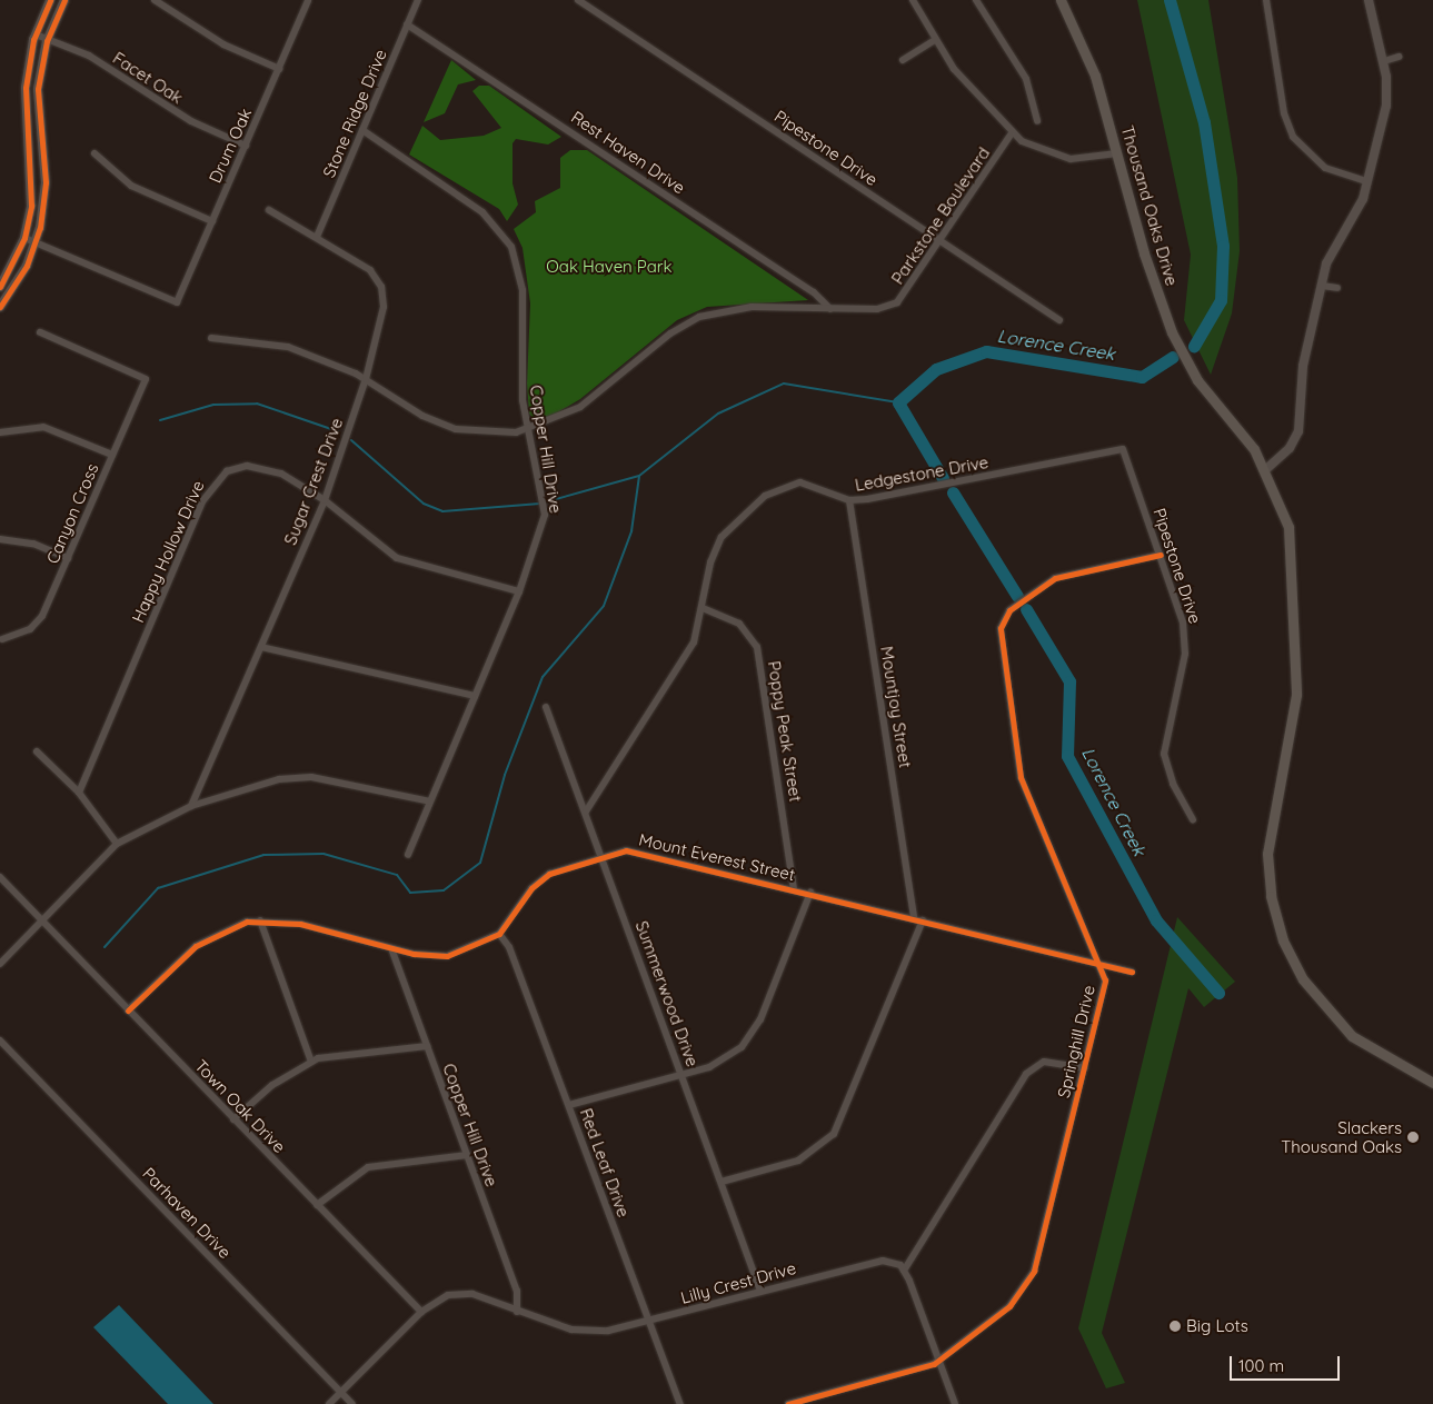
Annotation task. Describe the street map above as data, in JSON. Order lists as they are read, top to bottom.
{
  "streets": {
    "main road": ["Thousand Oaks Drive"],
    "street": [
      "Facet Oak",
      "Stone Ridge Drive",
      "Drum Oak",
      "Pipestone Drive",
      "Rest Haven Drive",
      "Parkstone Boulevard",
      "Copper Hill Drive",
      "Ledgestone Drive",
      "Sugar Crest Drive",
      "Canyon Cross",
      "Happy Hollow Drive",
      "Mountjoy Street",
      "Poppy Peak Street",
      "Mount Everest Street",
      "Summerwood Drive",
      "Springhill Drive",
      "Town Oak Drive",
      "Red Leaf Drive",
      "Parhaven Drive",
      "Lilly Crest Drive"
    ]
  },
  "crossings": [
    ["Facet Oak", "Drum Oak"],
    ["Stone Ridge Drive", "Rest Haven Drive"],
    ["Stone Ridge Drive", "Copper Hill Drive"],
    ["Stone Ridge Drive", "Sugar Crest Drive"],
    ["Pipestone Drive", "Parkstone Boulevard"],
    ["Pipestone Drive", "Ledgestone Drive"],
    ["Pipestone Drive", "Springhill Drive"],
    ["Rest Haven Drive", "Parkstone Boulevard"],
    ["Parkstone Boulevard", "Copper Hill Drive"],
    ["Parkstone Boulevard", "Sugar Crest Drive"],
    ["Copper Hill Drive", "Happy Hollow Drive"],
    ["Copper Hill Drive", "Mount Everest Street"],
    ["Copper Hill Drive", "Lilly Crest Drive"],
    ["Ledgestone Drive", "Mountjoy Street"],
    ["Ledgestone Drive", "Poppy Peak Street"],
    ["Ledgestone Drive", "Summerwood Drive"],
    ["Sugar Crest Drive", "Happy Hollow Drive"],
    ["Mountjoy Street", "Mount Everest Street"],
    ["Poppy Peak Street", "Mount Everest Street"],
    ["Mount Everest Street", "Summerwood Drive"],
    ["Mount Everest Street", "Springhill Drive"],
    ["Mount Everest Street", "Town Oak Drive"],
    ["Mount Everest Street", "Red Leaf Drive"],
    ["Summerwood Drive", "Lilly Crest Drive"],
    ["Town Oak Drive", "Lilly Crest Drive"],
    ["Red Leaf Drive", "Lilly Crest Drive"],
    ["Parhaven Drive", "Lilly Crest Drive"]
  ],
  "water": ["Lorence Creek"],
  "parks": ["Oak Haven Park"],
  "places": ["Slackers Thousand Oaks", "Big Lots"],
  "scale_bar": "100 m"
}
